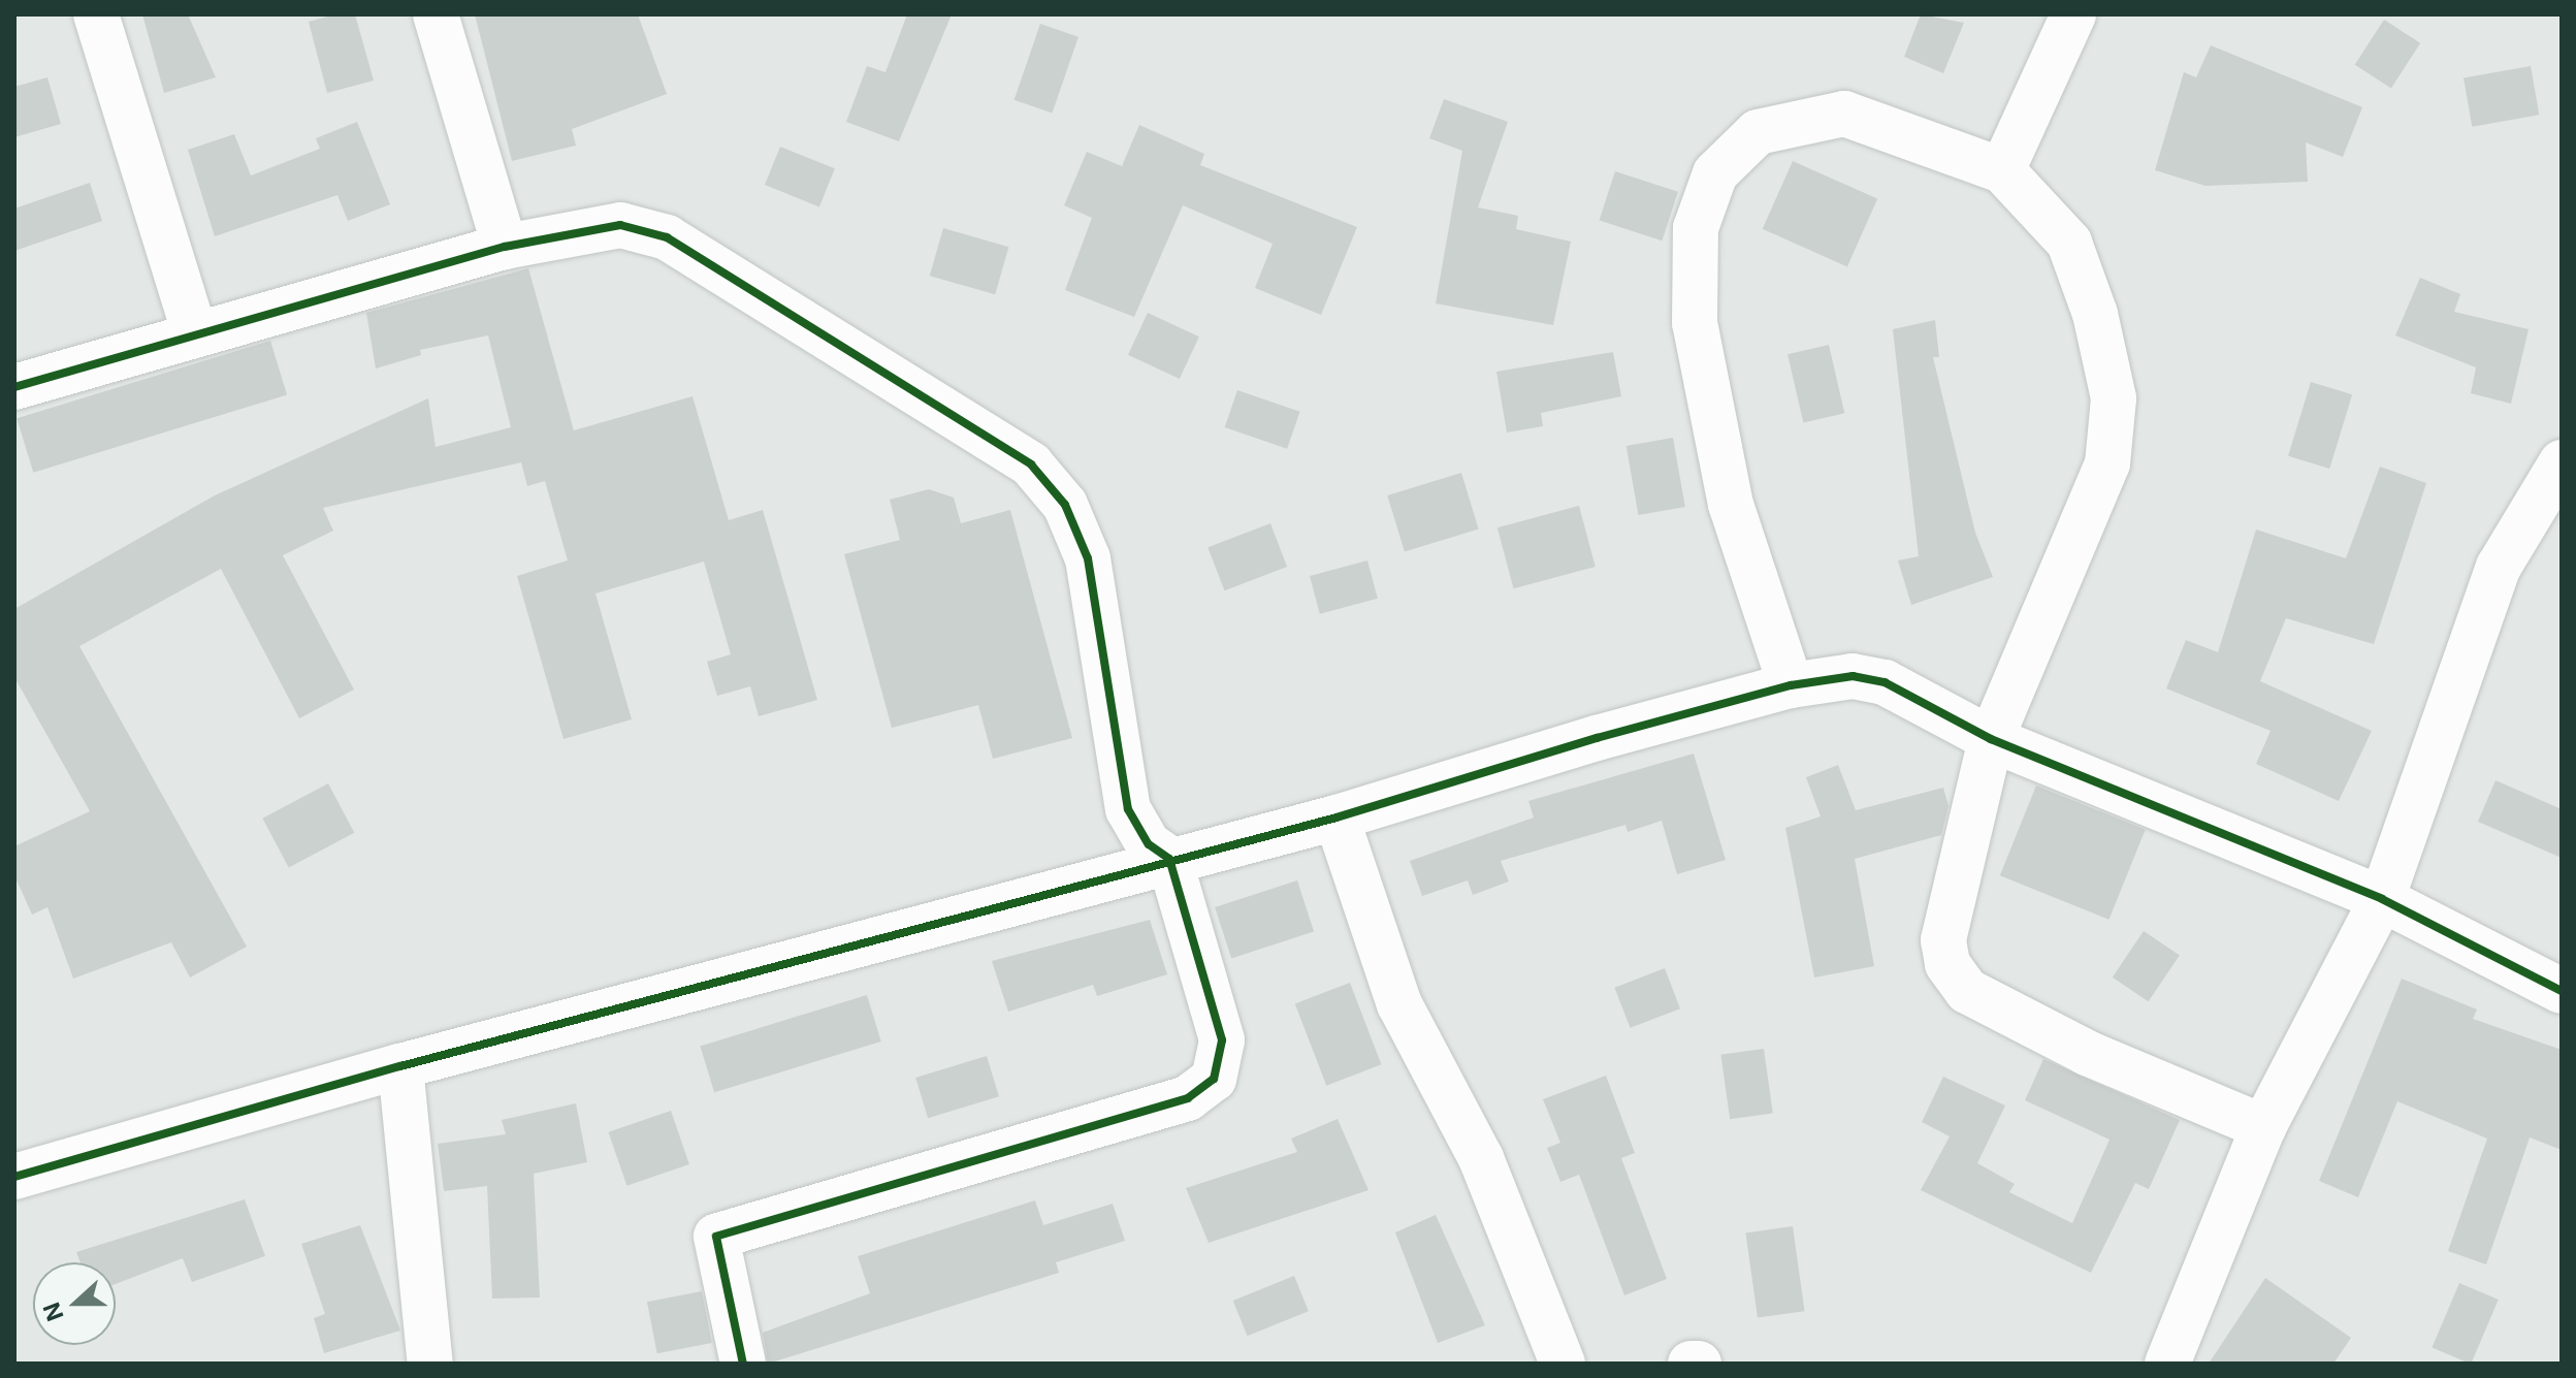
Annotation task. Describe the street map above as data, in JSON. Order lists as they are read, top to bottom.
{
  "north": "left"
}
